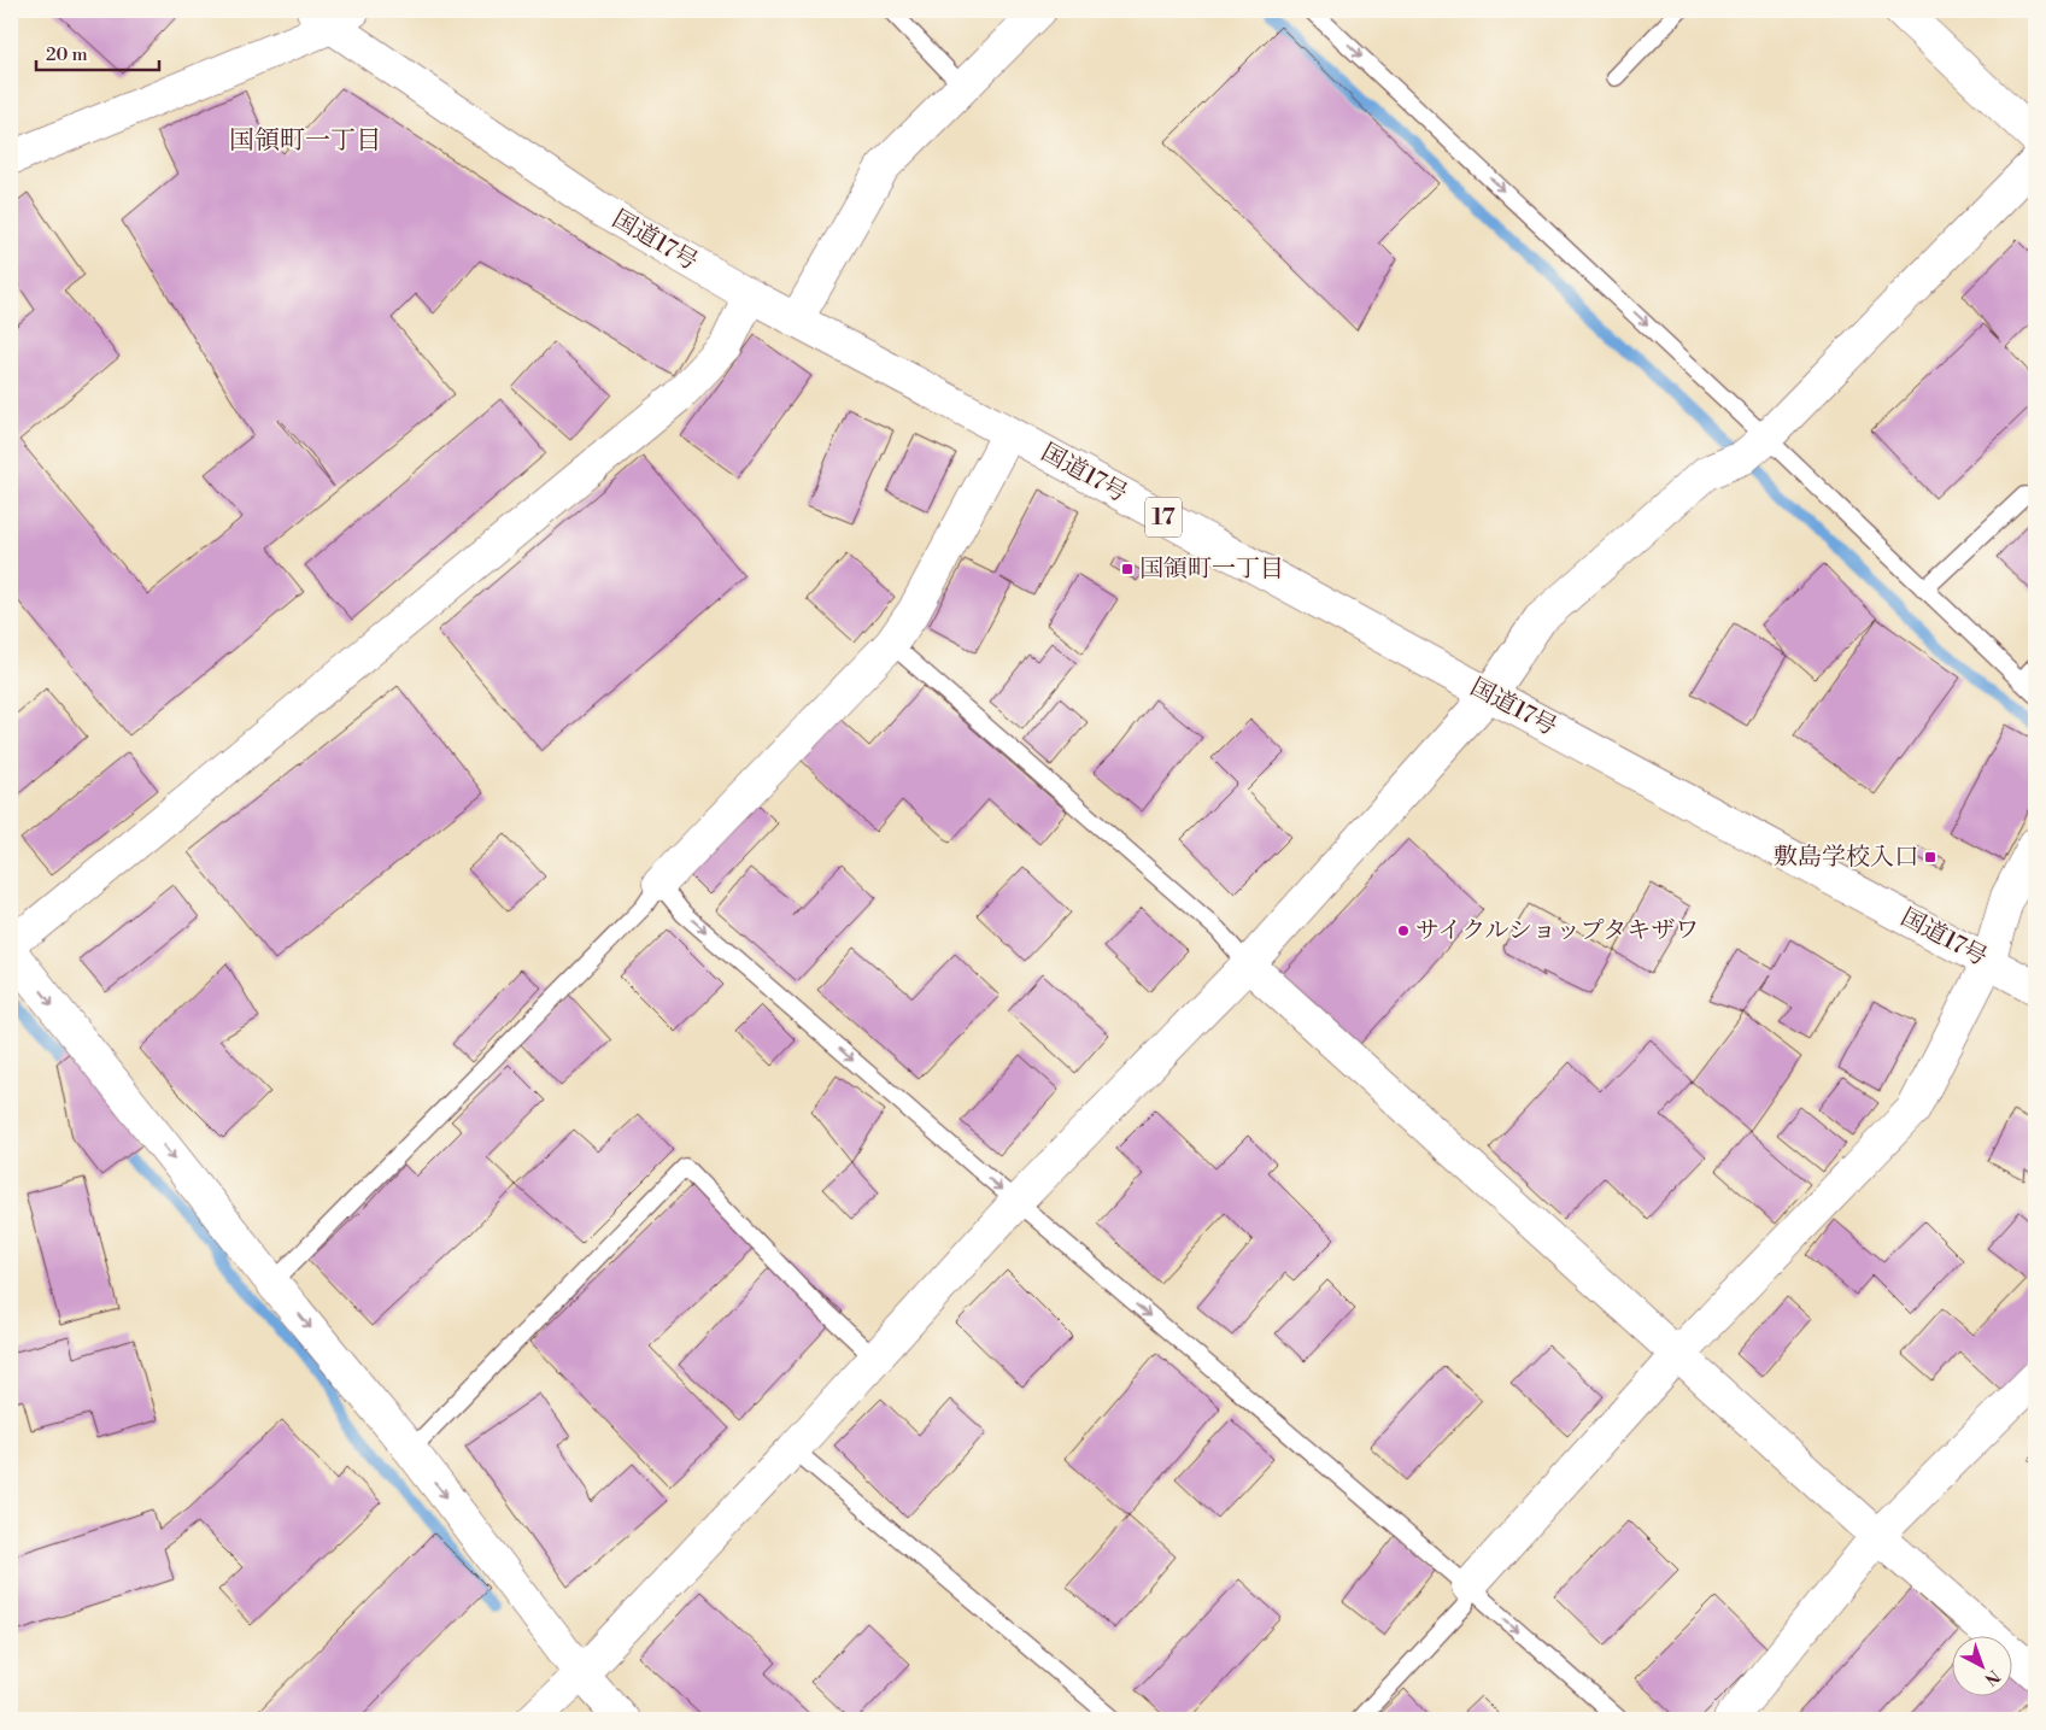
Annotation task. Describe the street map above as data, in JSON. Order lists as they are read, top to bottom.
{
  "streets": {
    "main road": ["国道17号", "17"]
  },
  "districts": ["国領町一丁目"],
  "places": {
    "transit": ["国領町一丁目", "敷島学校入口"],
    "other": ["サイクルショップタキザワ"]
  },
  "scale_bar": "20 m",
  "north": "bottom right"
}
